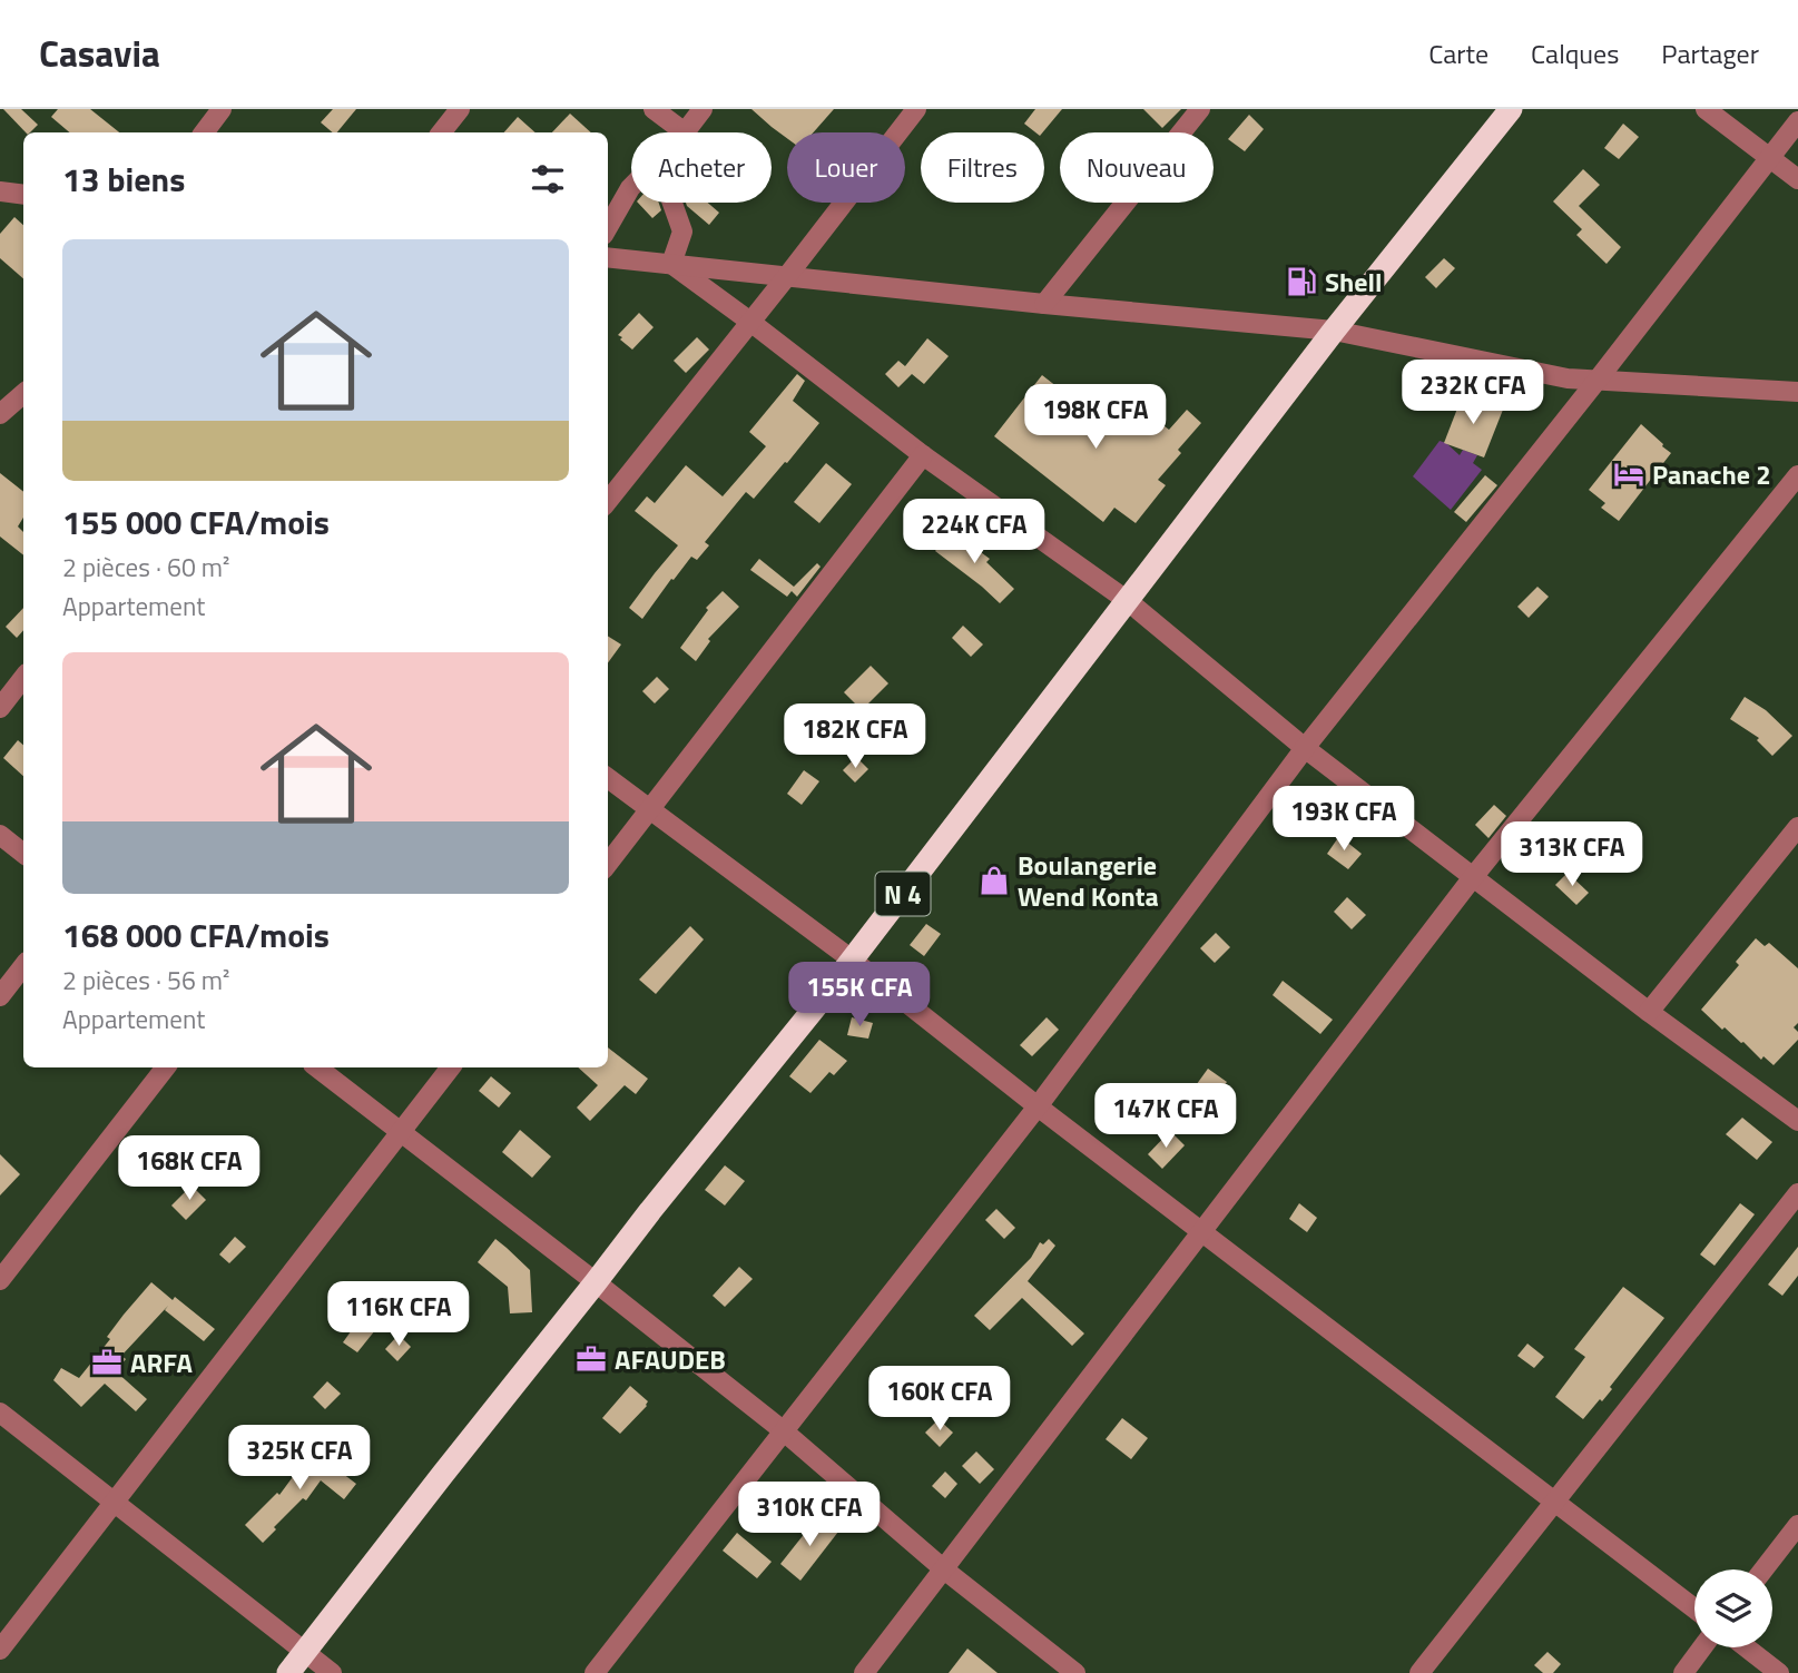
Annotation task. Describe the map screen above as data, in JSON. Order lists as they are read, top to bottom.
{
  "streets": {
    "highway": ["N 4"]
  },
  "places": {
    "fuel station": ["Shell"],
    "hotel": ["Panache 2"],
    "shop": ["Boulangerie Wend Konta"],
    "office": ["AFAUDEB", "ARFA"]
  },
  "page": {
    "header": "Casavia",
    "nav": ["Carte", "Calques", "Partager"],
    "chip": [
      "Acheter",
      "Louer",
      "Filtres",
      "Nouveau"
    ],
    "heading": "13 biens",
    "list": [
      {
        "name": "155 000 CFA/mois",
        "note": "2 pièces · 60 m² · Appartement"
      },
      {
        "name": "168 000 CFA/mois",
        "note": "2 pièces · 56 m² · Appartement"
      }
    ],
    "price": [
      "232K CFA",
      "198K CFA",
      "224K CFA",
      "182K CFA",
      "193K CFA",
      "313K CFA",
      "155K CFA",
      "147K CFA",
      "168K CFA",
      "116K CFA",
      "160K CFA",
      "325K CFA",
      "310K CFA"
    ]
  }
}
